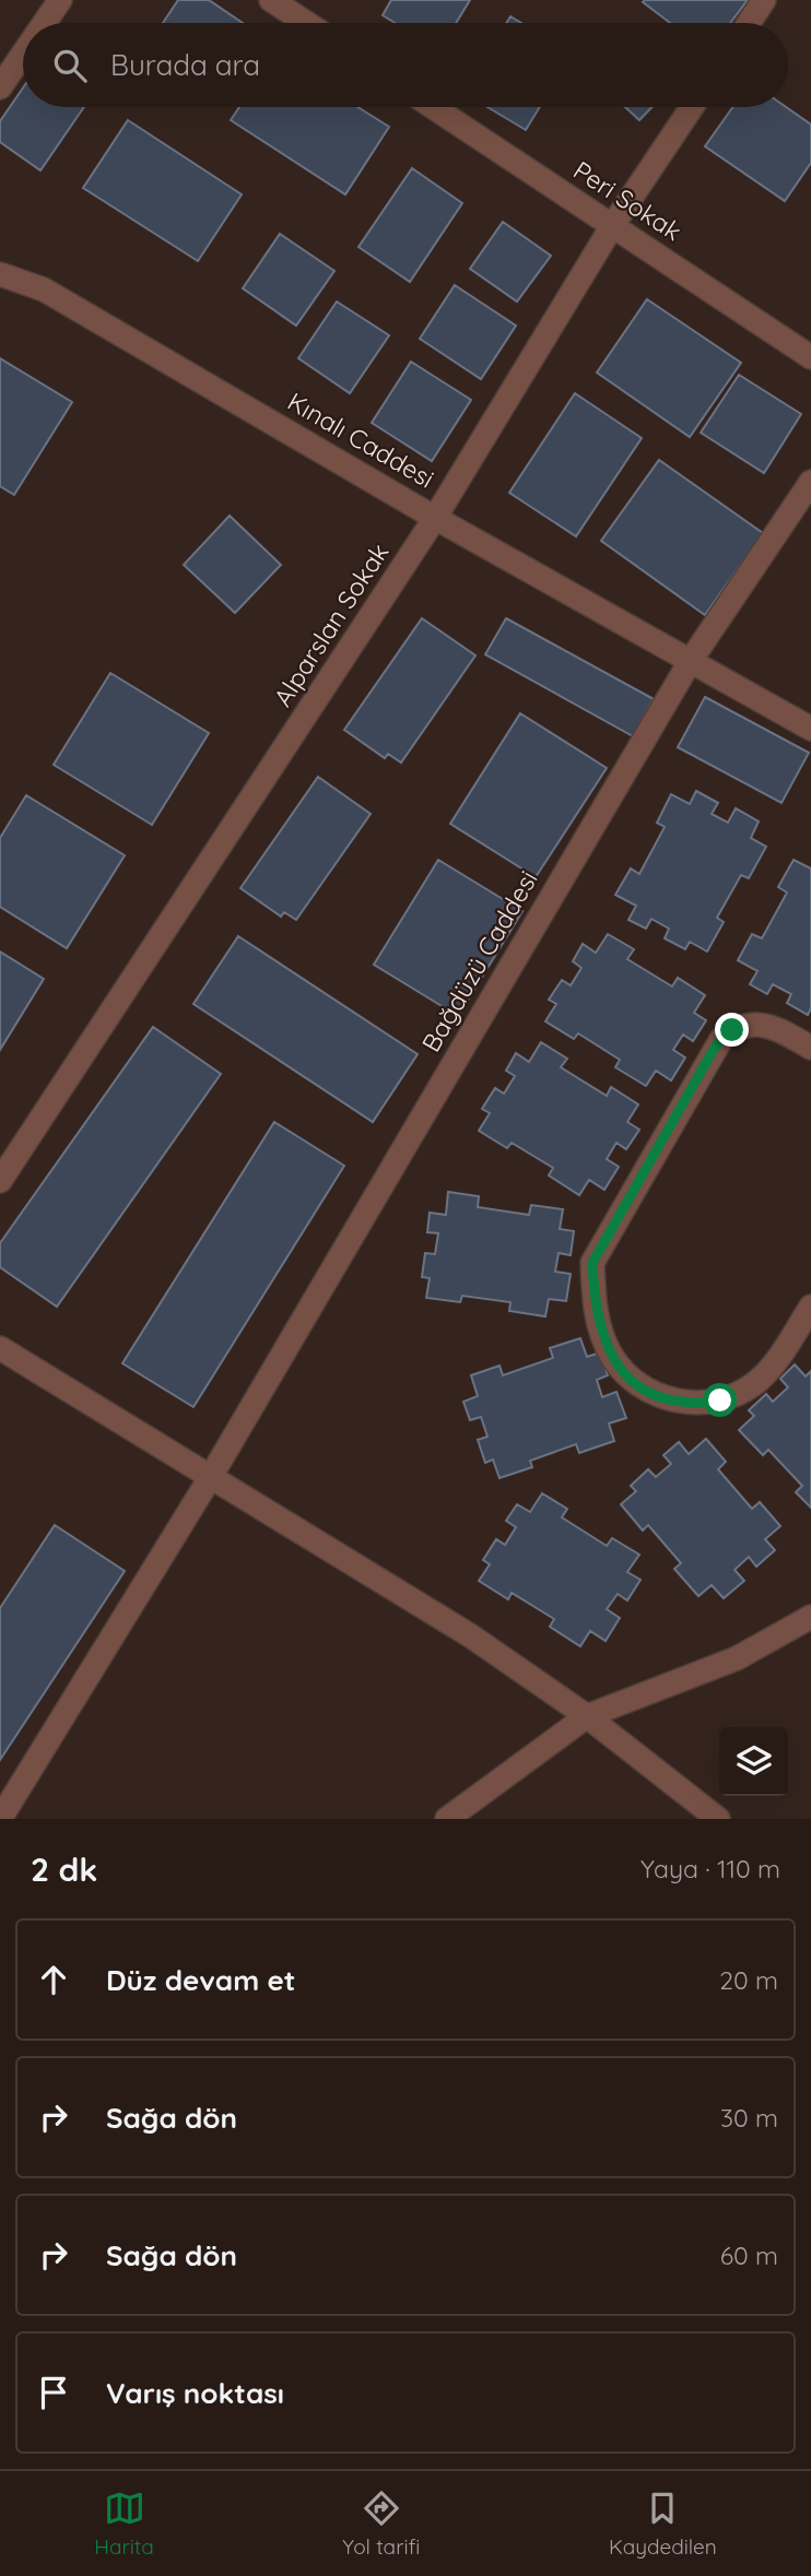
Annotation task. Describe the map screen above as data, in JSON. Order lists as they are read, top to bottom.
{
  "streets": {
    "street": [
      "Peri Sokak",
      "Kınalı Caddesi",
      "Alparslan Sokak",
      "Bağdüzü Caddesi"
    ]
  },
  "crossings": [
    ["Peri Sokak", "Alparslan Sokak"],
    ["Kınalı Caddesi", "Alparslan Sokak"],
    ["Kınalı Caddesi", "Bağdüzü Caddesi"]
  ],
  "page": {
    "search": "Burada ara",
    "heading": ["2 dk", "Yaya · 110 m"],
    "list": [
      ["Düz devam et", "20 m"],
      ["Sağa dön", "30 m"],
      ["Sağa dön", "60 m"],
      "Varış noktası"
    ],
    "nav": ["Harita", "Yol tarifi", "Kaydedilen"]
  }
}
